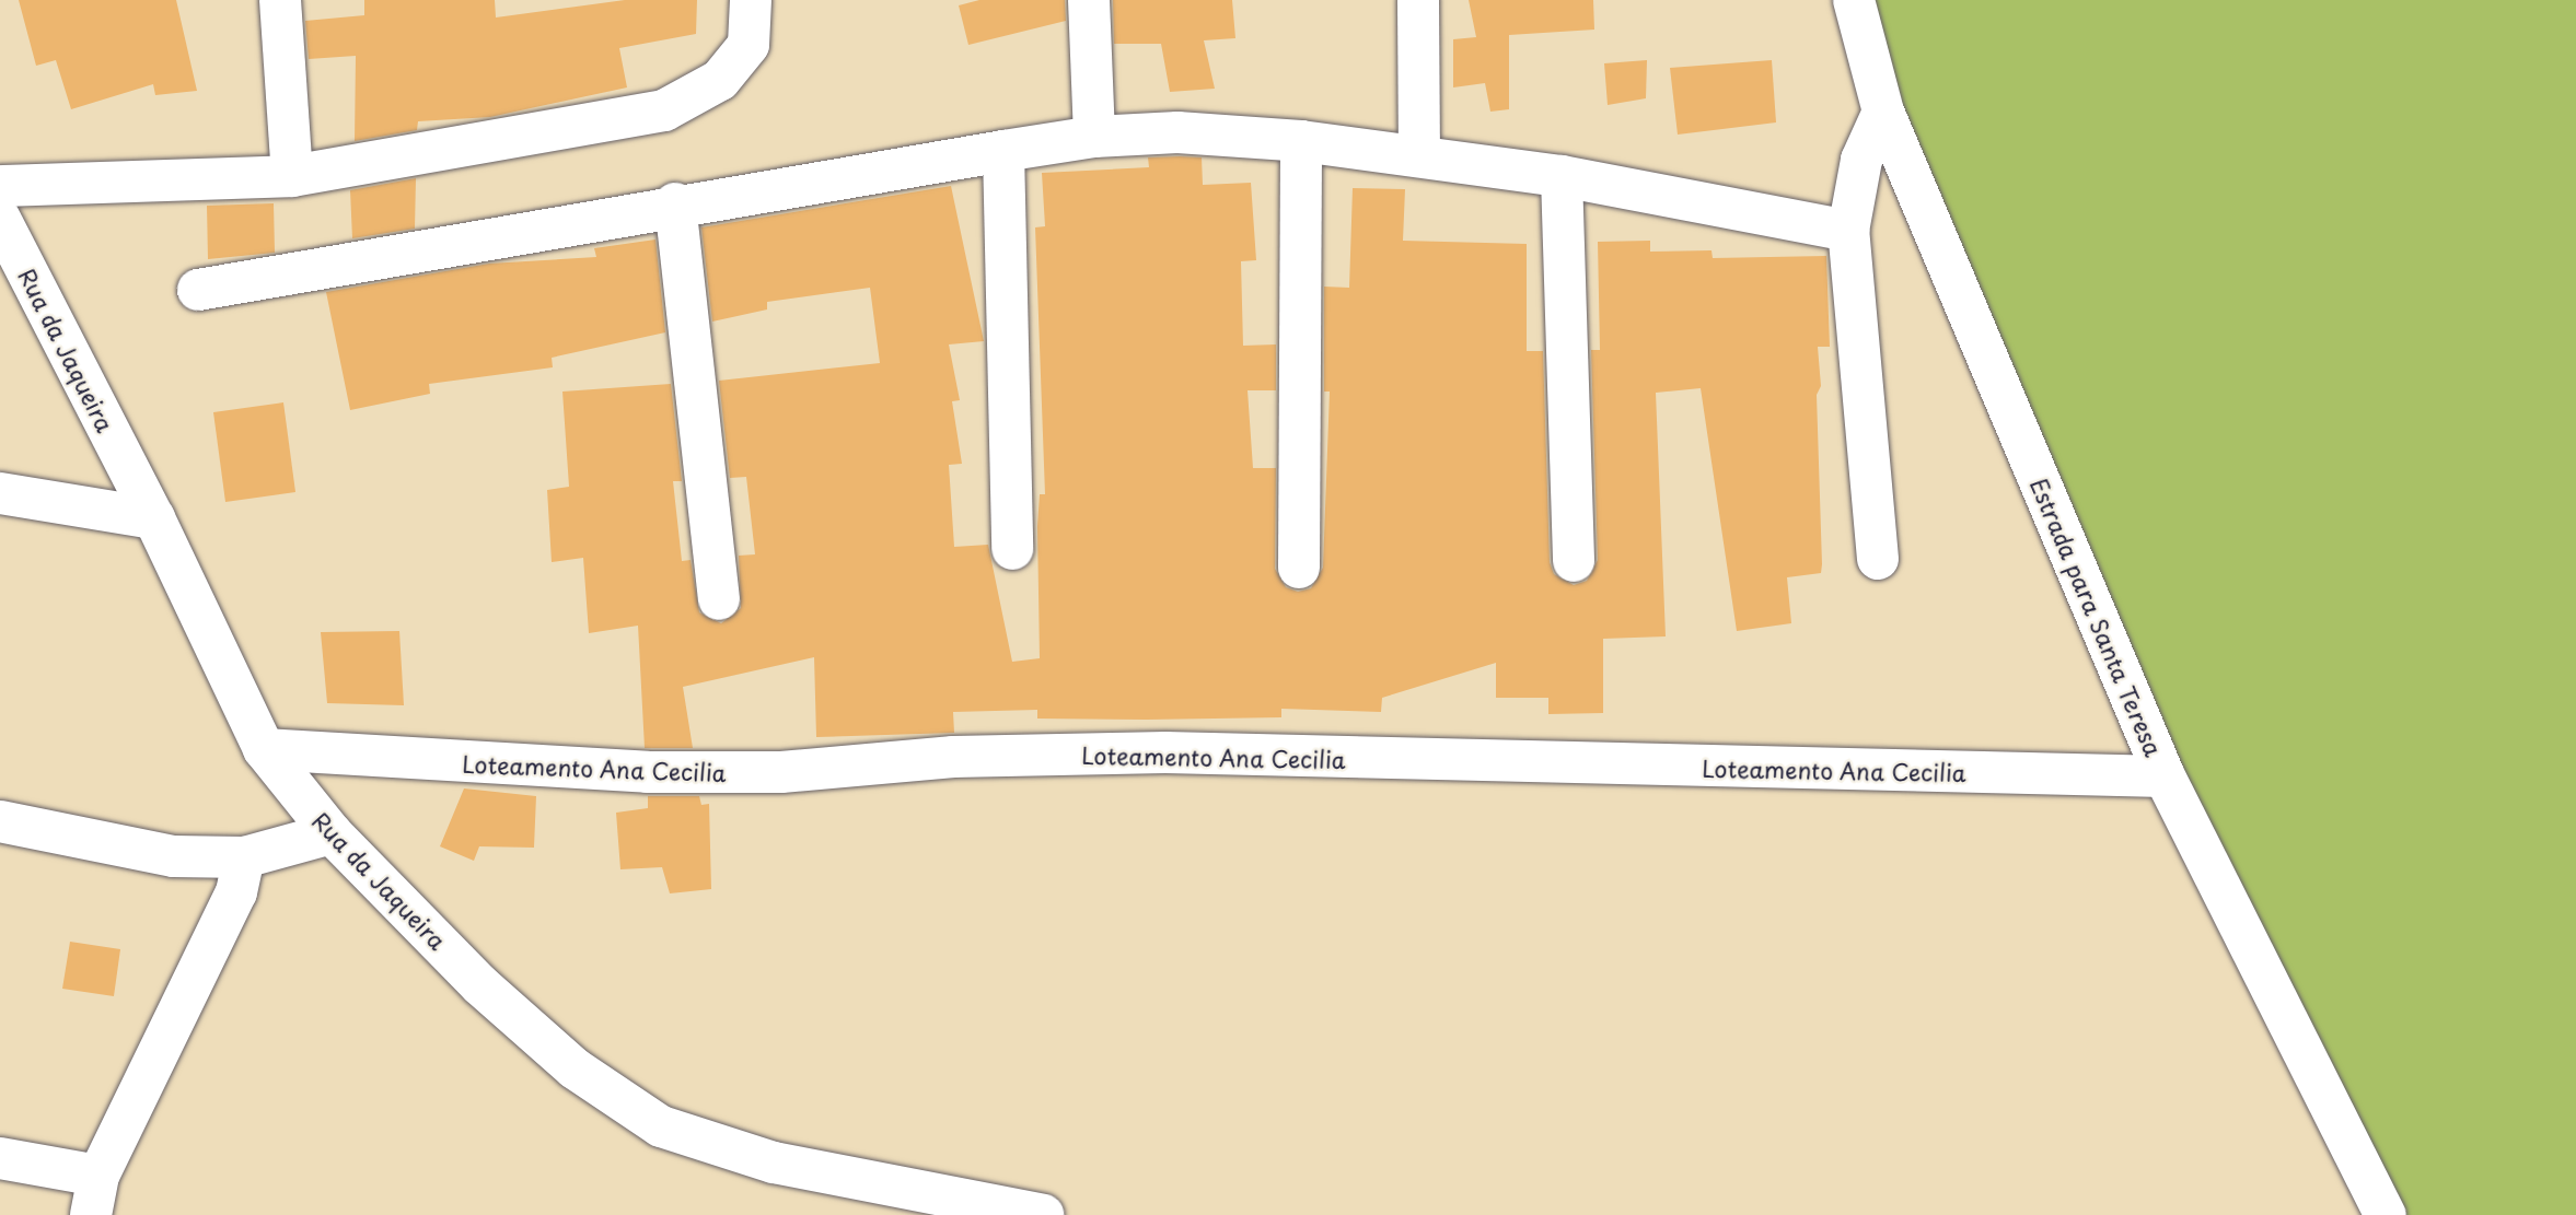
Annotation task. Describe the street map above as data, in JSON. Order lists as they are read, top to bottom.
{
  "streets": {
    "street": ["Rua da Jaqueira", "Estrada para Santa Teresa", "Loteamento Ana Cecilia"]
  },
  "crossings": [
    ["Rua da Jaqueira", "Loteamento Ana Cecilia"],
    ["Estrada para Santa Teresa", "Loteamento Ana Cecilia"]
  ]
}
